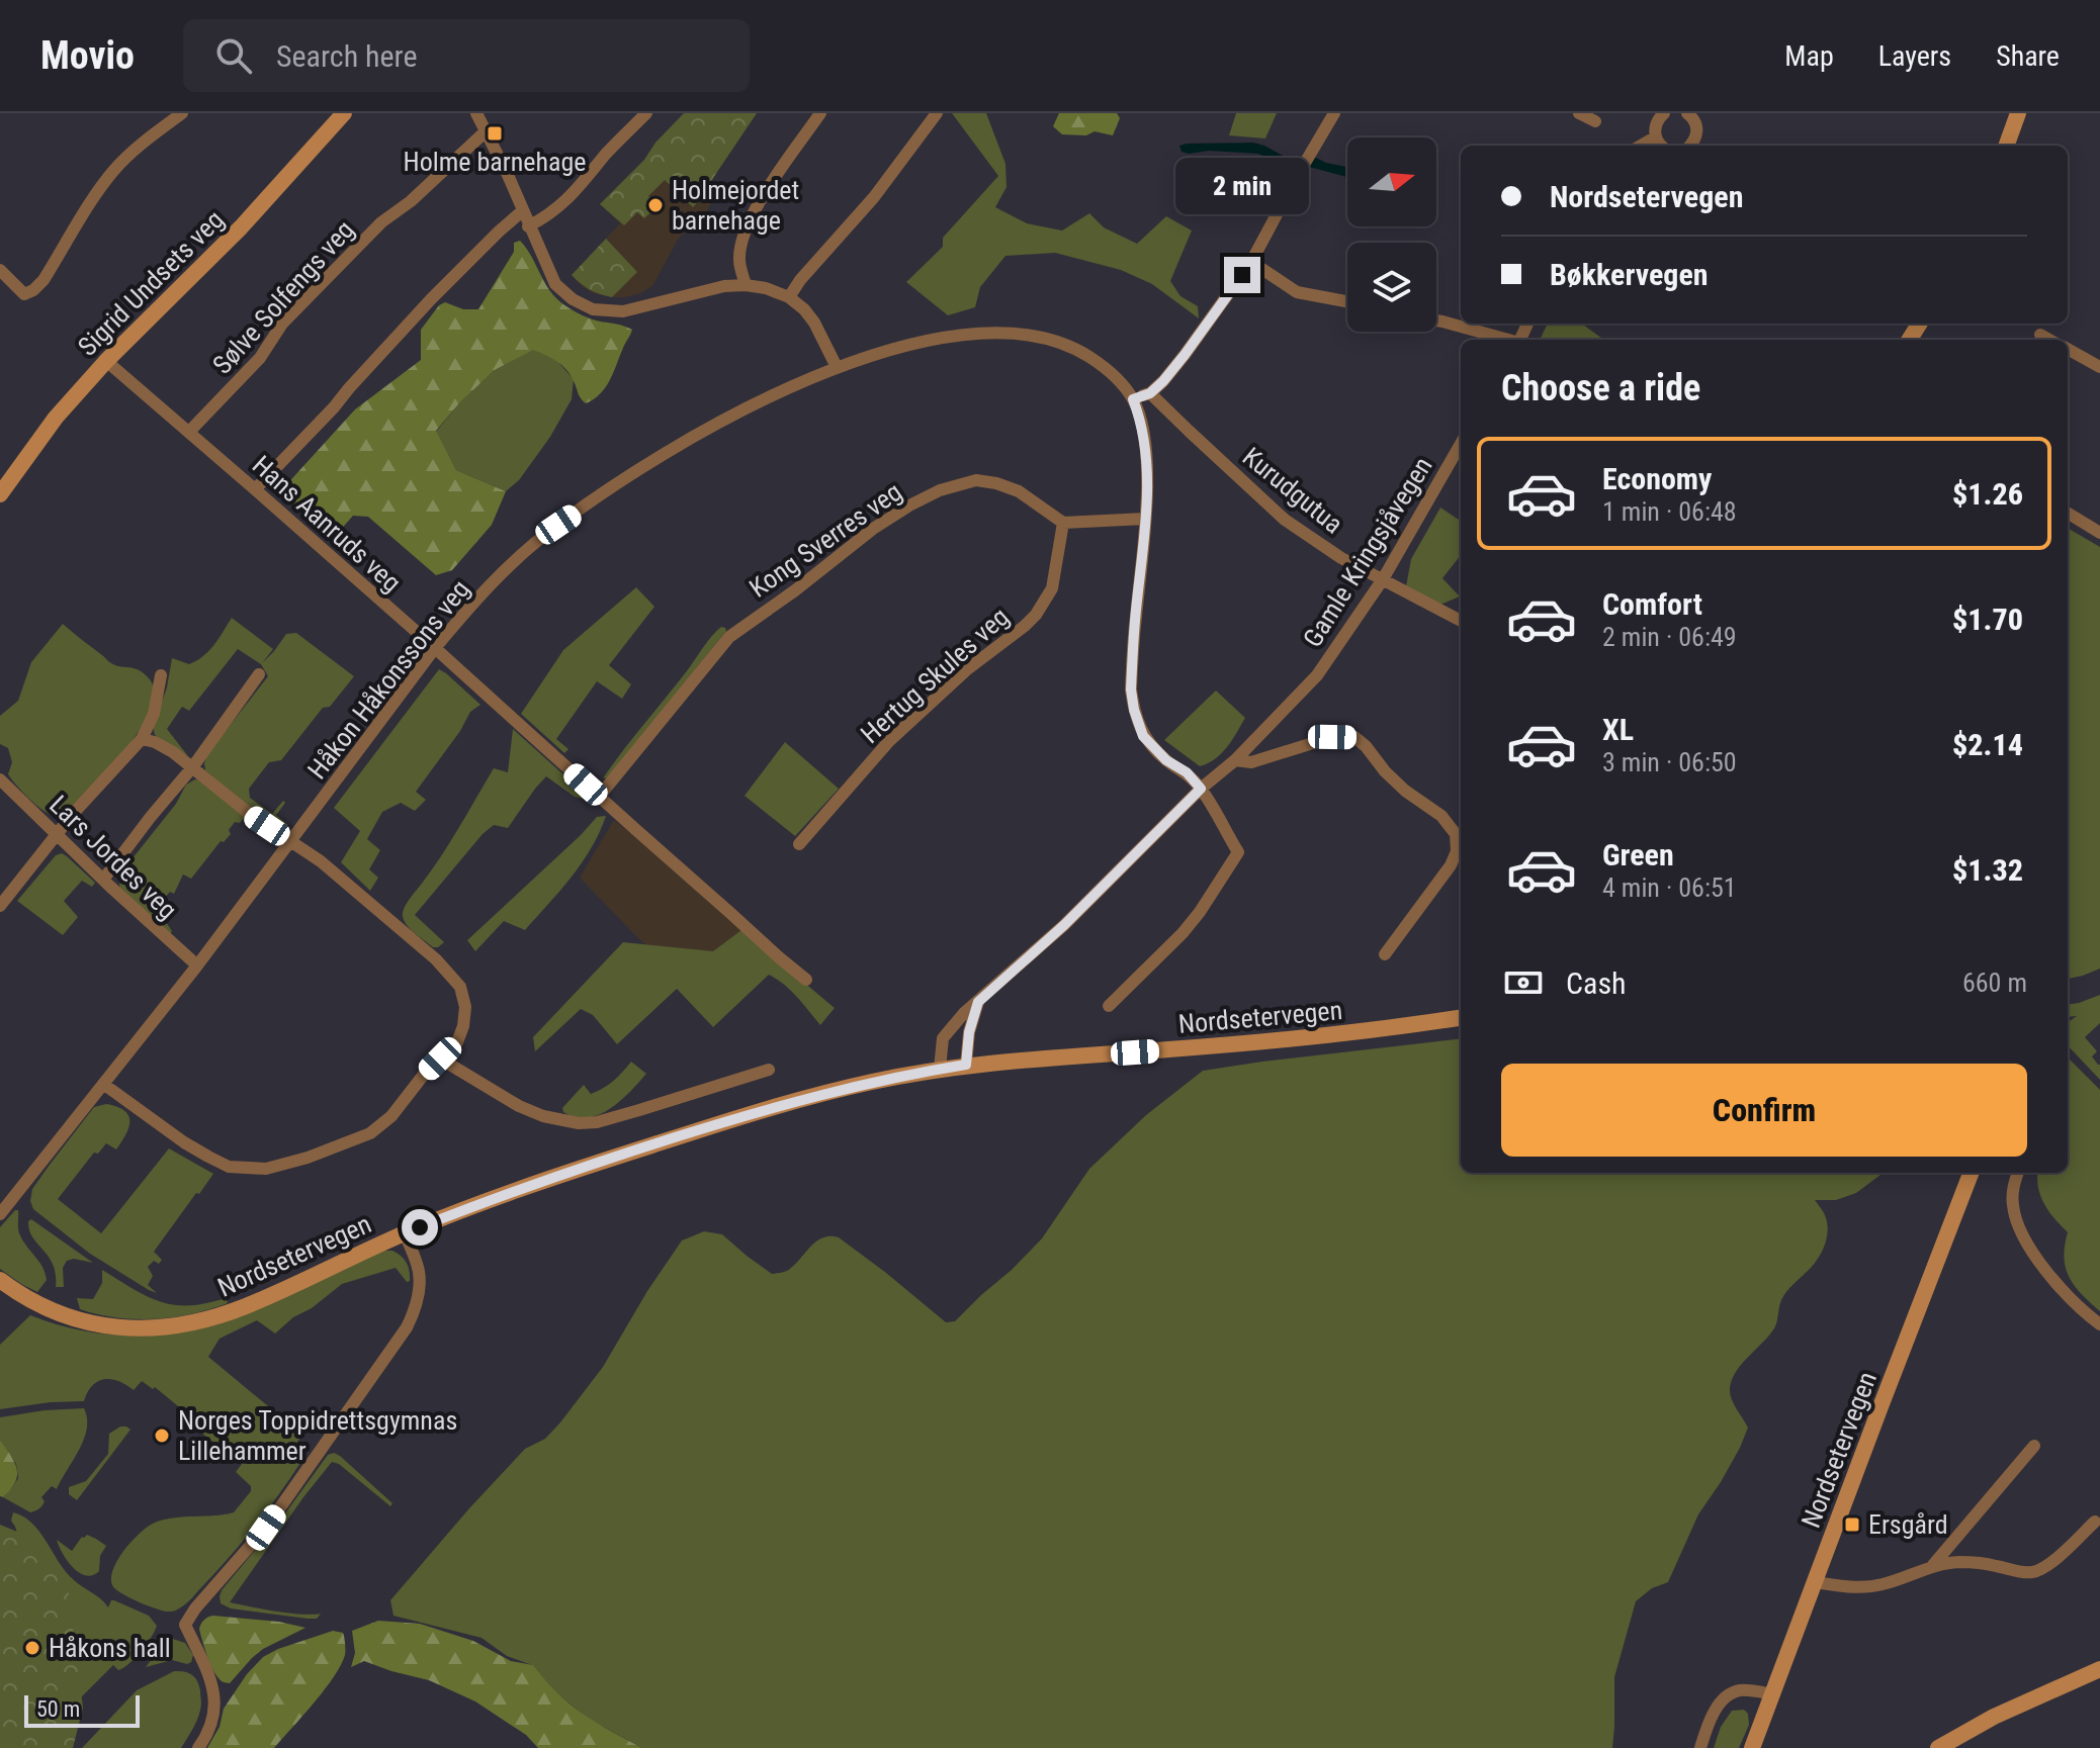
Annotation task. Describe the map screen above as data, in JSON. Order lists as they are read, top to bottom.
{
  "streets": {
    "main road": ["Sigrid Undsets veg", "Nordsetervegen"],
    "street": [
      "Sølve Solfengs veg",
      "Kurudgutua",
      "Hans Aanruds veg",
      "Kong Sverres veg",
      "Gamle Kringsjåvegen",
      "Hertug Skules veg",
      "Håkon Håkonssons veg",
      "Lars Jordes veg"
    ]
  },
  "crossings": [
    ["Sigrid Undsets veg", "Hans Aanruds veg"],
    ["Sølve Solfengs veg", "Hans Aanruds veg"],
    ["Kurudgutua", "Gamle Kringsjåvegen"],
    ["Hans Aanruds veg", "Kong Sverres veg"],
    ["Hans Aanruds veg", "Håkon Håkonssons veg"],
    ["Kong Sverres veg", "Hertug Skules veg"],
    ["Gamle Kringsjåvegen", "Håkon Håkonssons veg"],
    ["Gamle Kringsjåvegen", "Nordsetervegen"],
    ["Håkon Håkonssons veg", "Lars Jordes veg"]
  ],
  "places": {
    "transit": ["Holme barnehage", "Ersgård"],
    "other": ["Holmejordet barnehage", "Norges Toppidrettsgymnas Lillehammer", "Håkons hall"]
  },
  "scale_bar": "50 m",
  "north": "right",
  "page": {
    "header": "Movio",
    "search": "Search here",
    "nav": ["Map", "Layers", "Share"],
    "banner": ["Nordsetervegen", "Bøkkervegen"],
    "bubble": "2 min",
    "heading": "Choose a ride",
    "list": [
      {
        "name": "Economy",
        "note": "1 min · 06:48",
        "value": "$1.26"
      },
      {
        "name": "Comfort",
        "note": "2 min · 06:49",
        "value": "$1.70"
      },
      {
        "name": "XL",
        "note": "3 min · 06:50",
        "value": "$2.14"
      },
      {
        "name": "Green",
        "note": "4 min · 06:51",
        "value": "$1.32"
      }
    ],
    "pay": ["Cash", "660 m"],
    "buttons": "Confirm",
    "scale": "50 m"
  }
}
